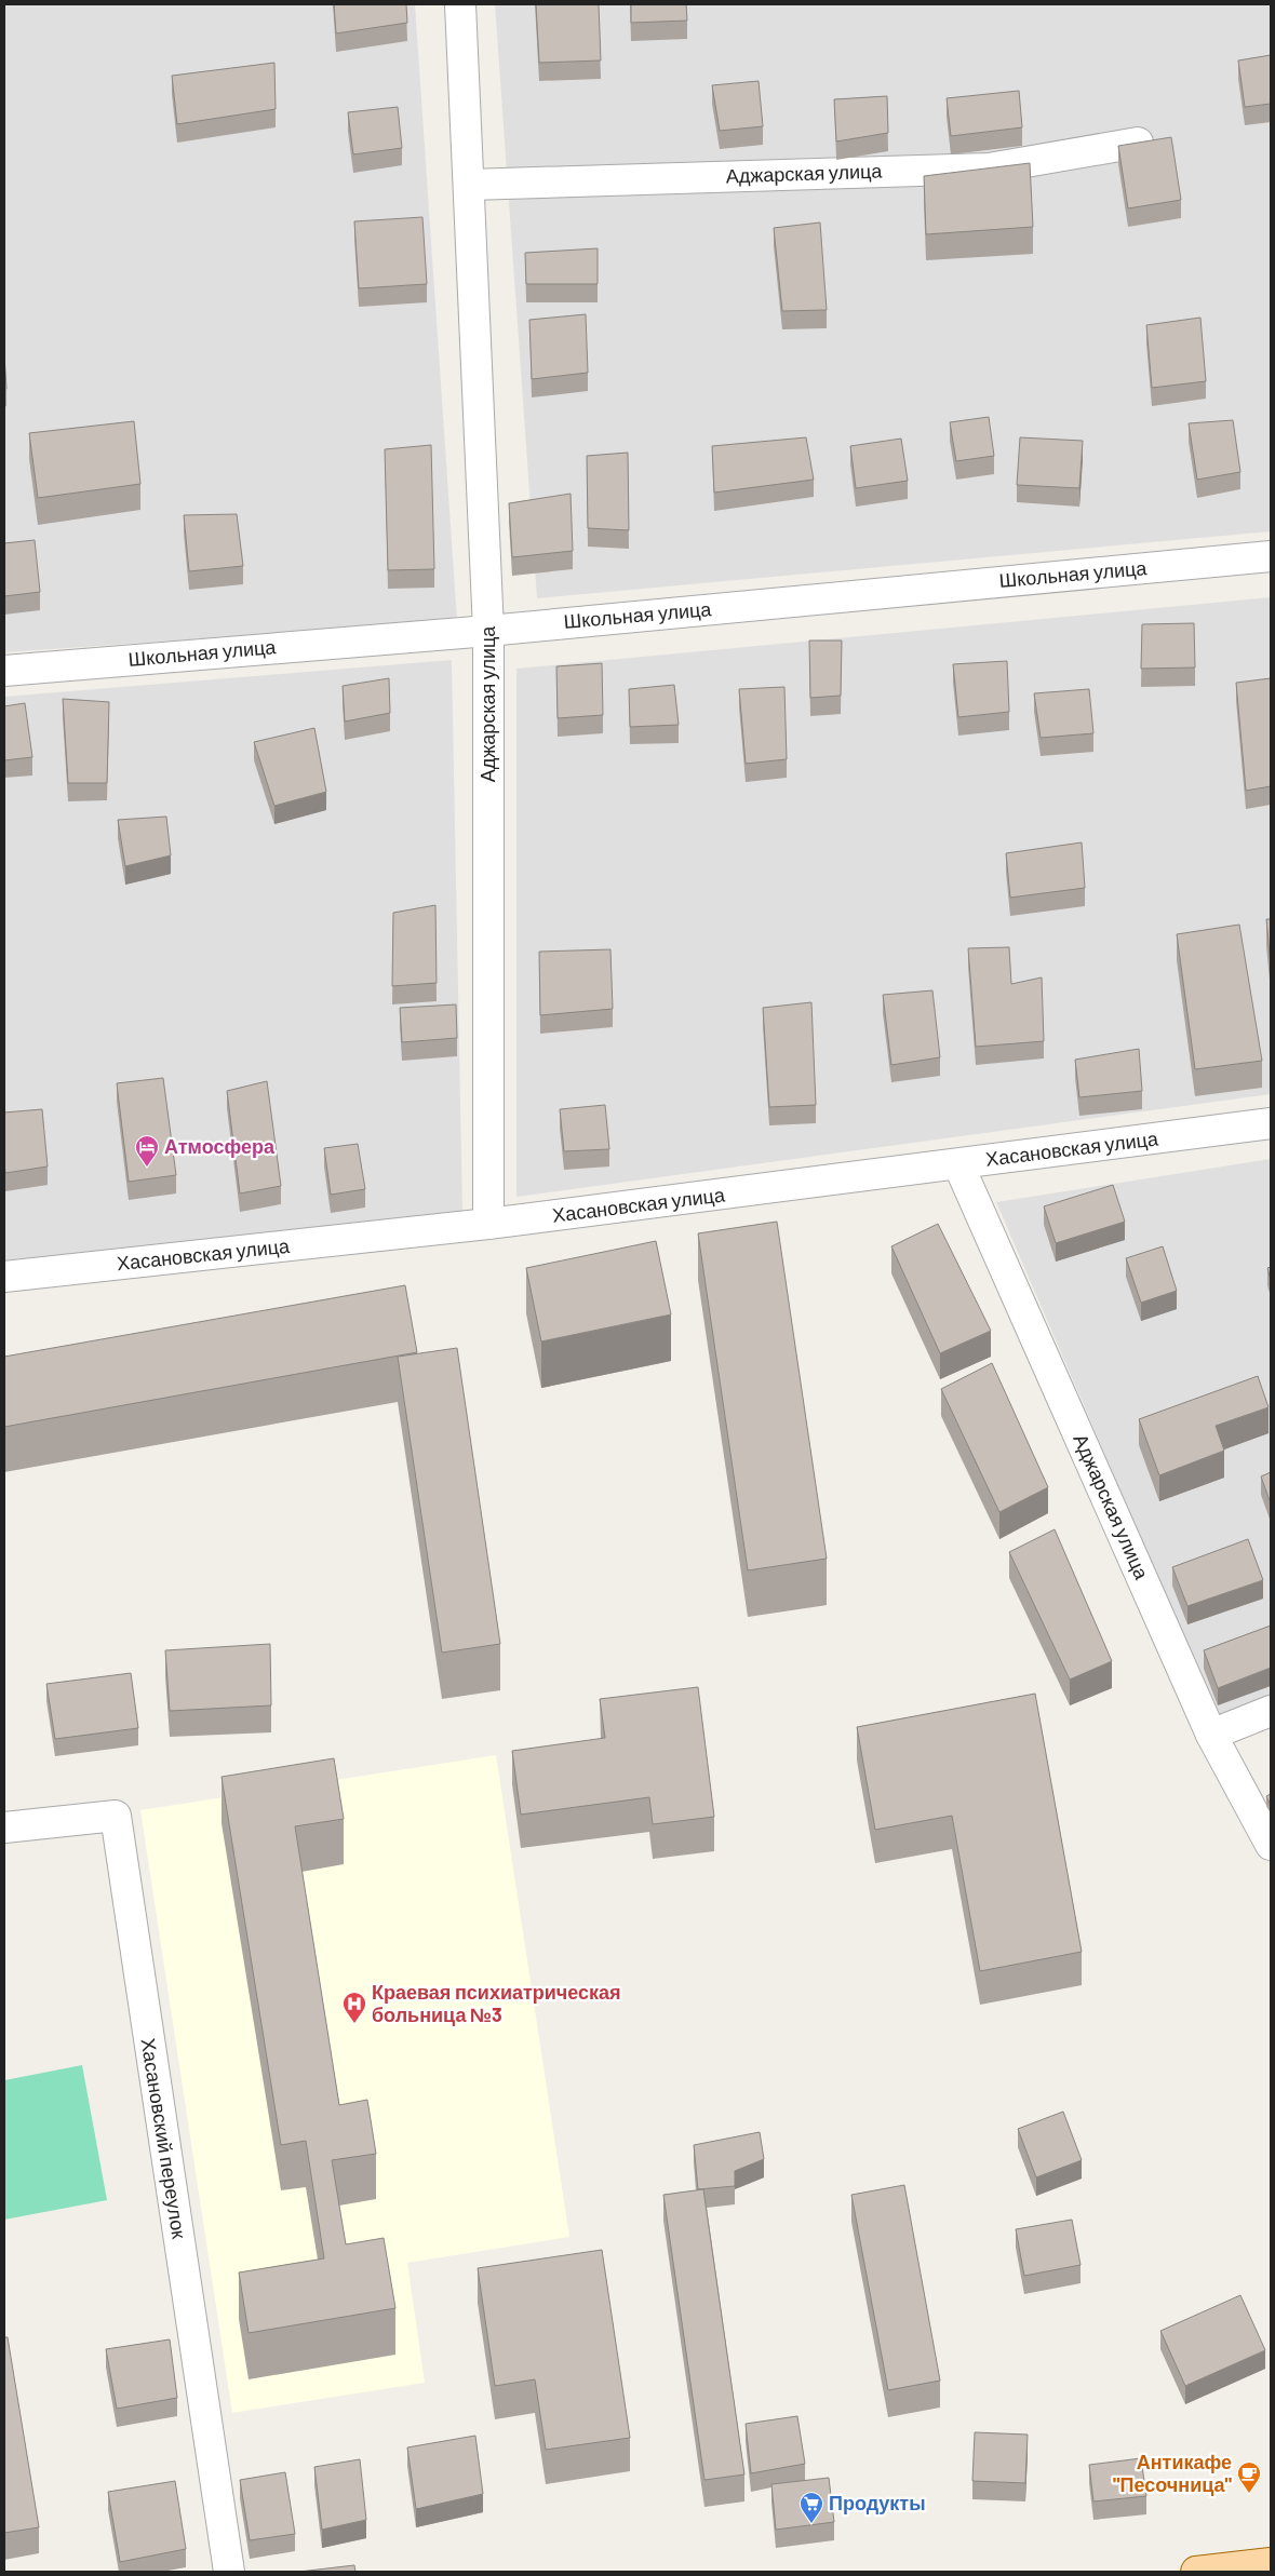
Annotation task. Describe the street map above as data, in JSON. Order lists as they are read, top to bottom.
{
  "streets": {
    "street": [
      "Аджарская улица",
      "Школьная улица",
      "Хасановская улица",
      "Хасановский переулок"
    ]
  },
  "crossings": [
    ["Аджарская улица", "Школьная улица"],
    ["Аджарская улица", "Хасановская улица"]
  ],
  "places": {
    "hotel": ["Атмосфера"],
    "hospital": ["Краевая психиатрическая больница №3"],
    "cafe": ["Антикафе \"Песочница\""],
    "supermarket": ["Продукты"]
  }
}
